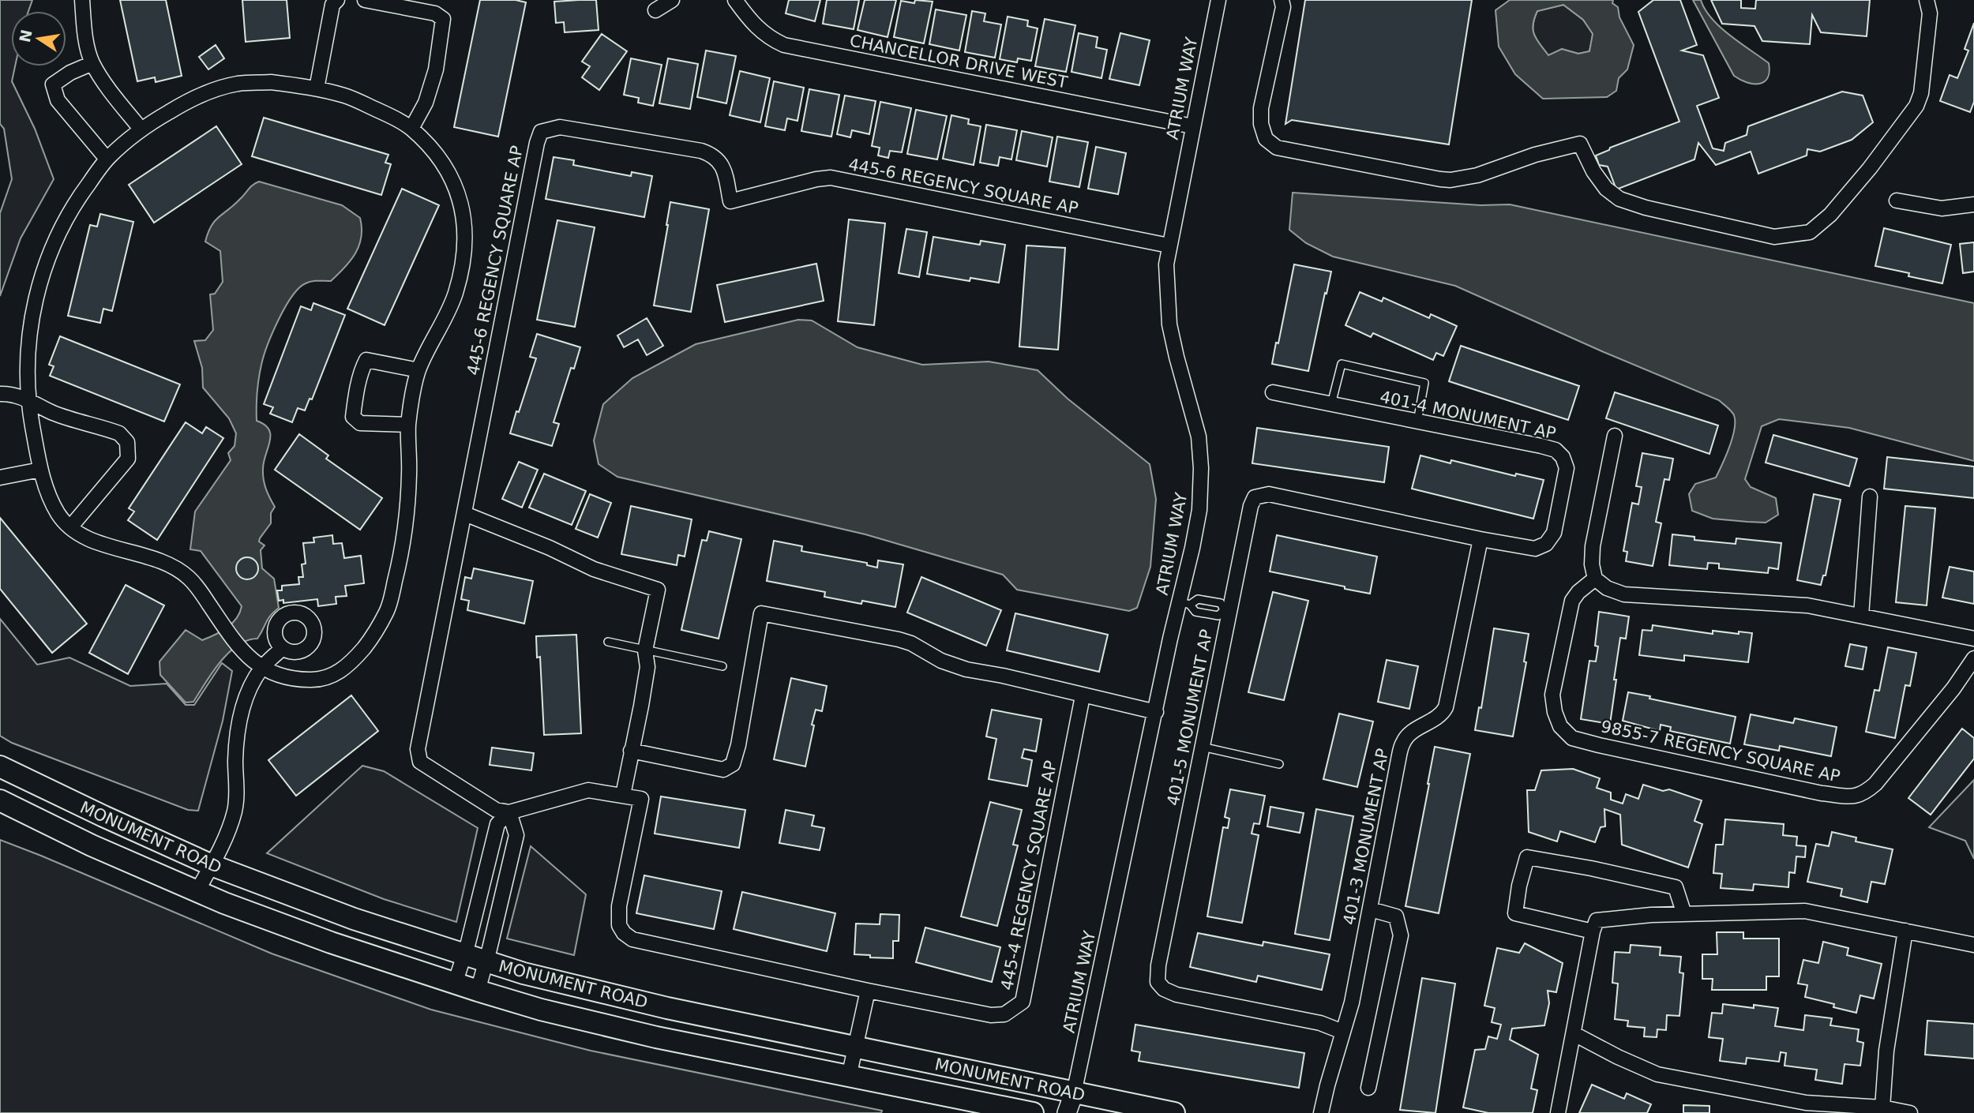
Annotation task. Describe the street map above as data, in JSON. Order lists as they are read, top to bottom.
{
  "streets": {
    "main road": ["MONUMENT ROAD"],
    "street": [
      "CHANCELLOR DRIVE WEST",
      "ATRIUM WAY",
      "445-6 REGENCY SQUARE AP",
      "401-4 MONUMENT AP",
      "401-5 MONUMENT AP",
      "9855-7 REGENCY SQUARE AP",
      "401-3 MONUMENT AP",
      "445-4 REGENCY SQUARE AP"
    ]
  },
  "crossings": [
    ["CHANCELLOR DRIVE WEST", "ATRIUM WAY"],
    ["ATRIUM WAY", "445-6 REGENCY SQUARE AP"],
    ["ATRIUM WAY", "MONUMENT ROAD"],
    ["401-4 MONUMENT AP", "401-5 MONUMENT AP"],
    ["401-4 MONUMENT AP", "401-3 MONUMENT AP"],
    ["401-5 MONUMENT AP", "401-3 MONUMENT AP"]
  ],
  "north": "left"
}
